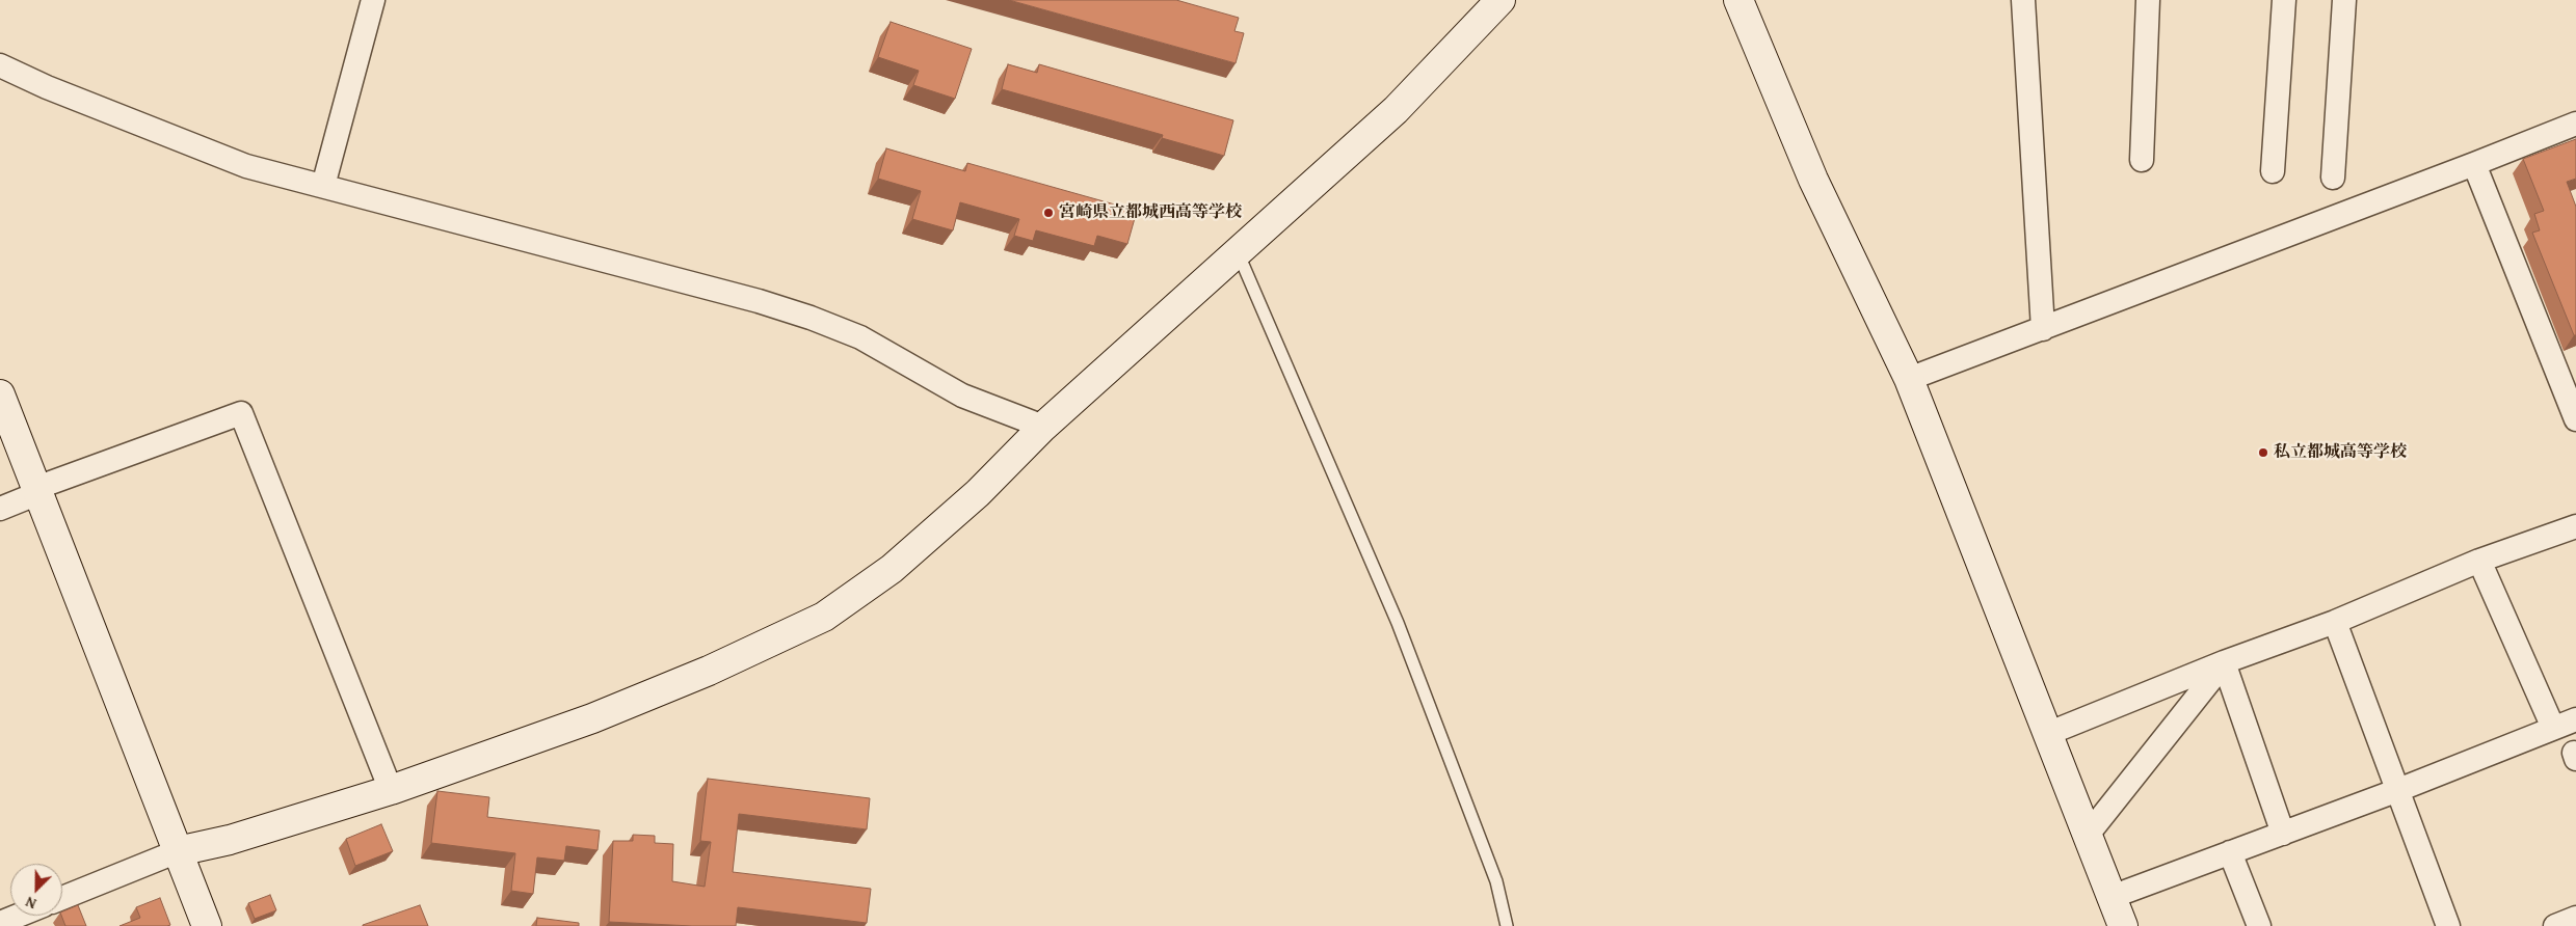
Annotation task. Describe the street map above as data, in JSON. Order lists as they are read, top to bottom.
{
  "places": ["宮崎県立都城西高等学校", "私立都城高等学校"],
  "north": "bottom left"
}
